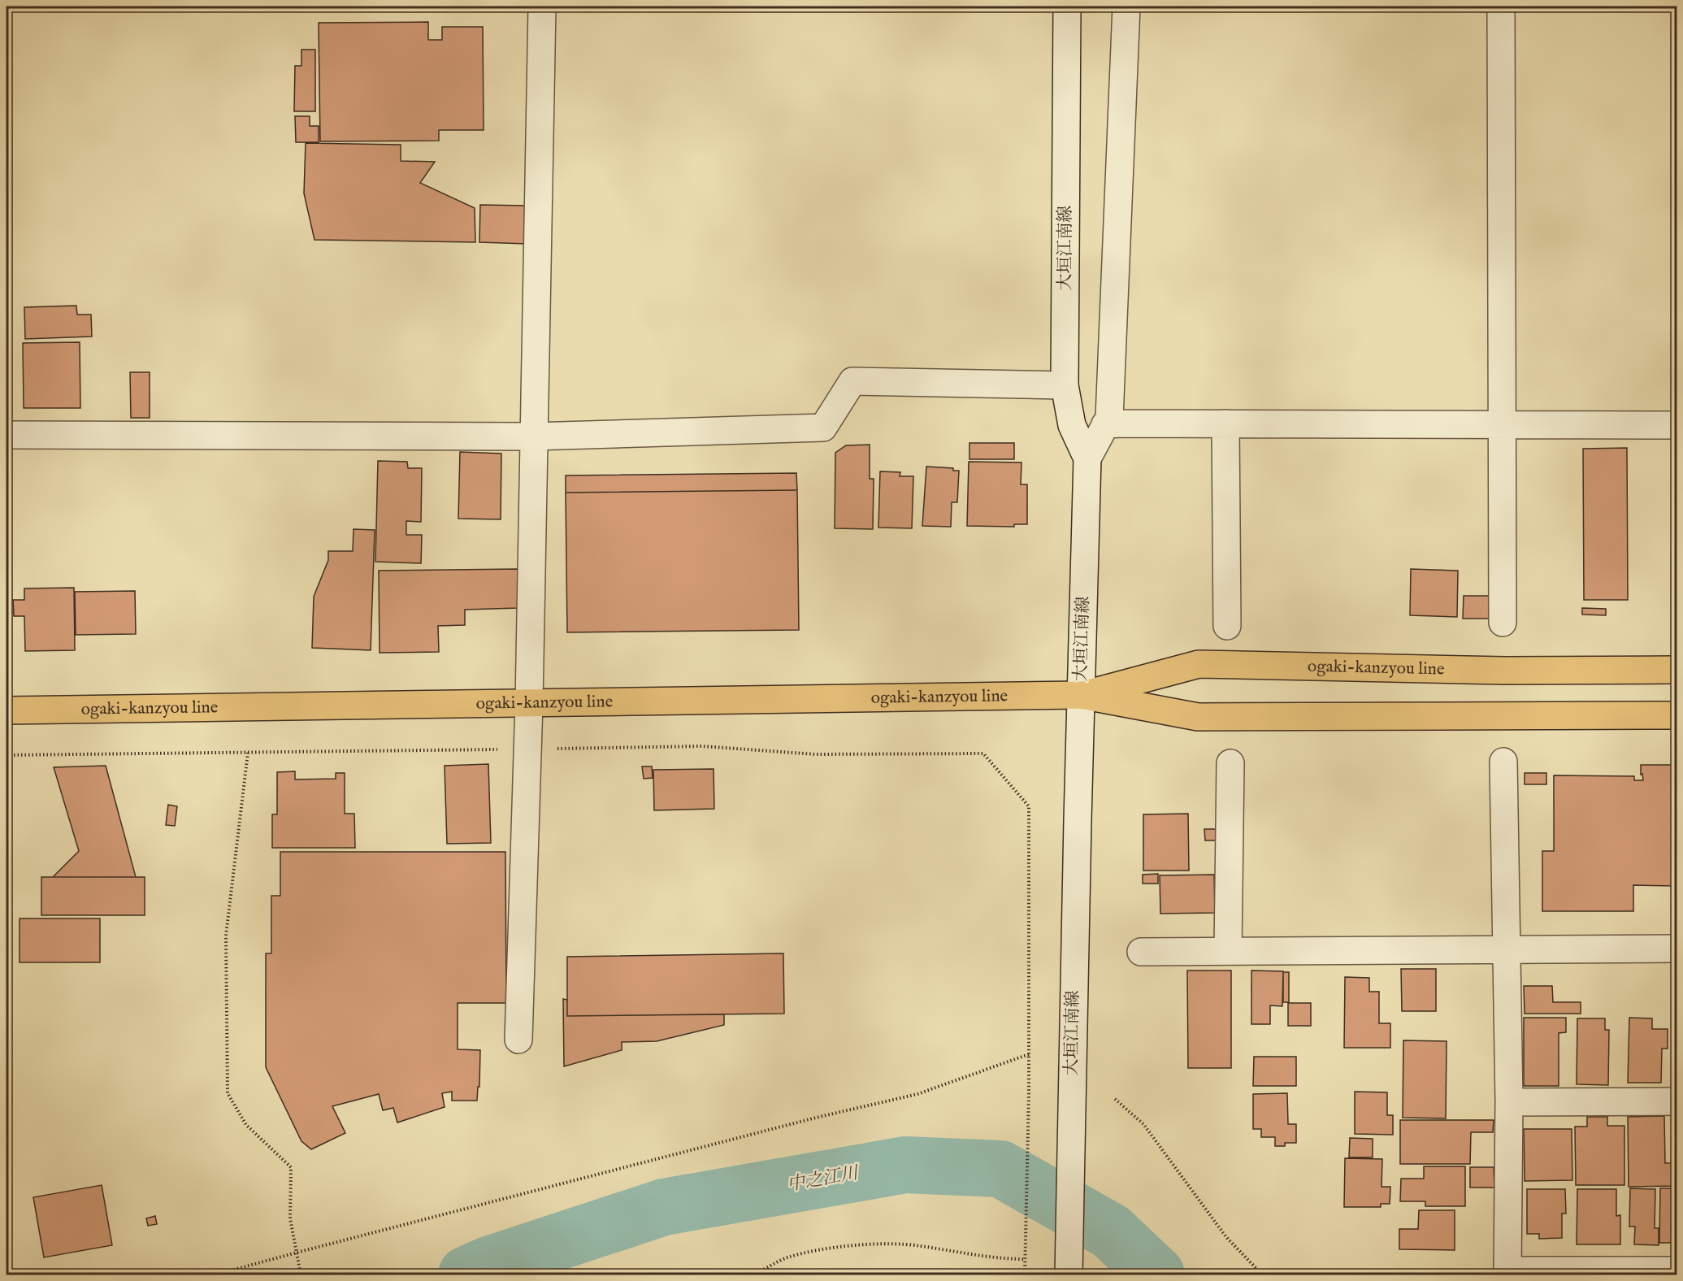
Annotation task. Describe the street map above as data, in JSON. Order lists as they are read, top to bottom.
{
  "streets": {
    "main road": ["ogaki-kanzyou line"],
    "street": ["大垣江南線"]
  },
  "crossings": [
    ["大垣江南線", "ogaki-kanzyou line"]
  ],
  "water": ["中之江川"]
}
